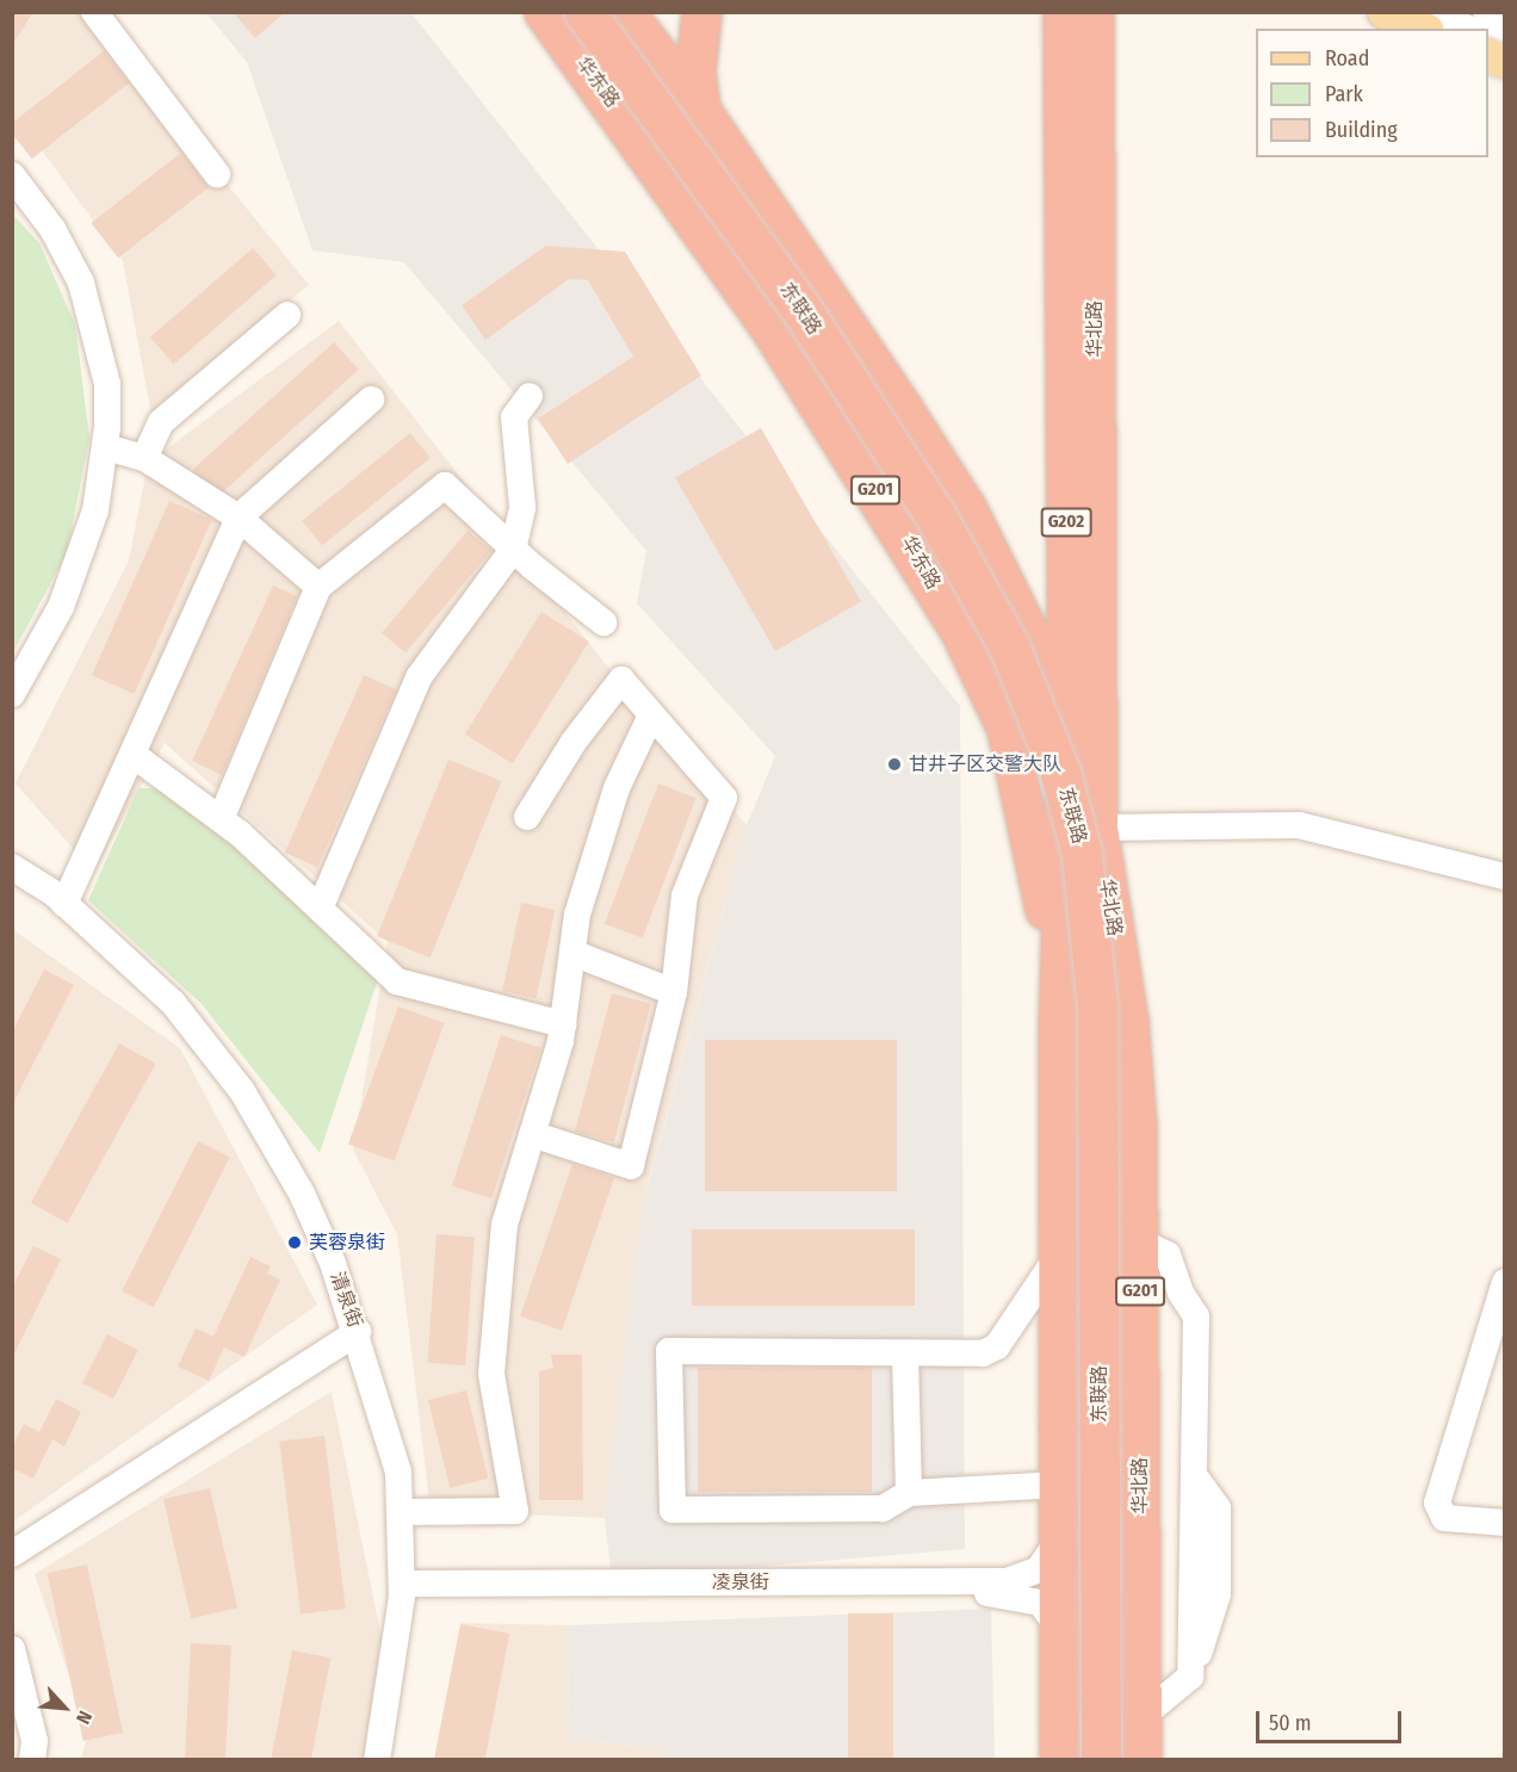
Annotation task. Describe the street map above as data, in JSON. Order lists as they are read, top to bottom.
{
  "streets": {
    "highway": [
      "华东路",
      "东联路",
      "华北路",
      "G201",
      "G202"
    ],
    "street": ["清泉街", "凌泉街"]
  },
  "crossings": [
    ["华东路", "华北路"],
    ["华北路", "凌泉街"],
    ["清泉街", "凌泉街"]
  ],
  "places": ["甘井子区交警大队", "芙蓉泉街"],
  "legend": ["Road", "Park", "Building"],
  "scale_bar": "50 m",
  "north": "bottom right"
}
